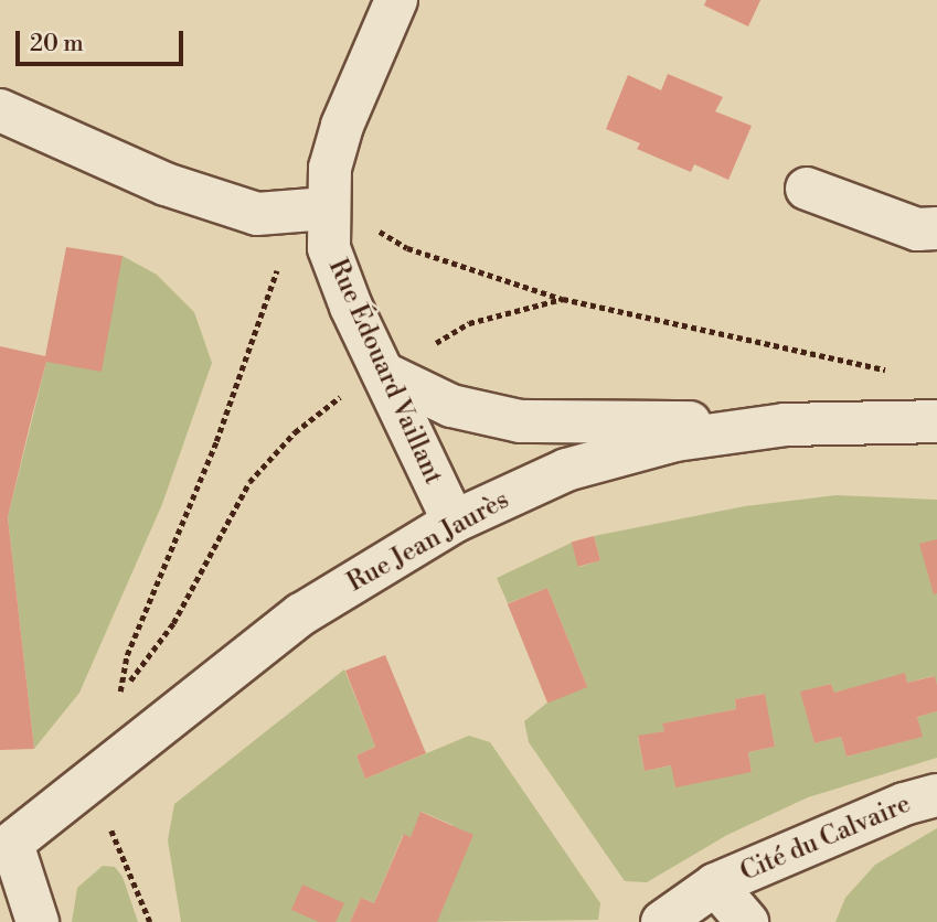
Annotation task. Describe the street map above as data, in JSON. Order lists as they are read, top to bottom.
{
  "streets": {
    "street": ["Rue Édouard Vaillant", "Rue Jean Jaurès", "Cité du Calvaire"]
  },
  "crossings": [
    ["Rue Édouard Vaillant", "Rue Jean Jaurès"]
  ],
  "scale_bar": "20 m"
}
